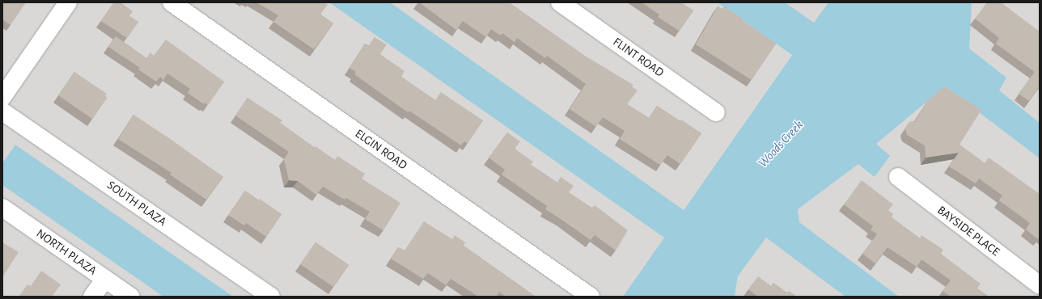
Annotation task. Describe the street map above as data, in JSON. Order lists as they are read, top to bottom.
{
  "streets": {
    "street": [
      "FLINT ROAD",
      "ELGIN ROAD",
      "SOUTH PLAZA",
      "BAYSIDE PLACE",
      "NORTH PLAZA"
    ]
  },
  "water": ["Woods Creek"]
}
